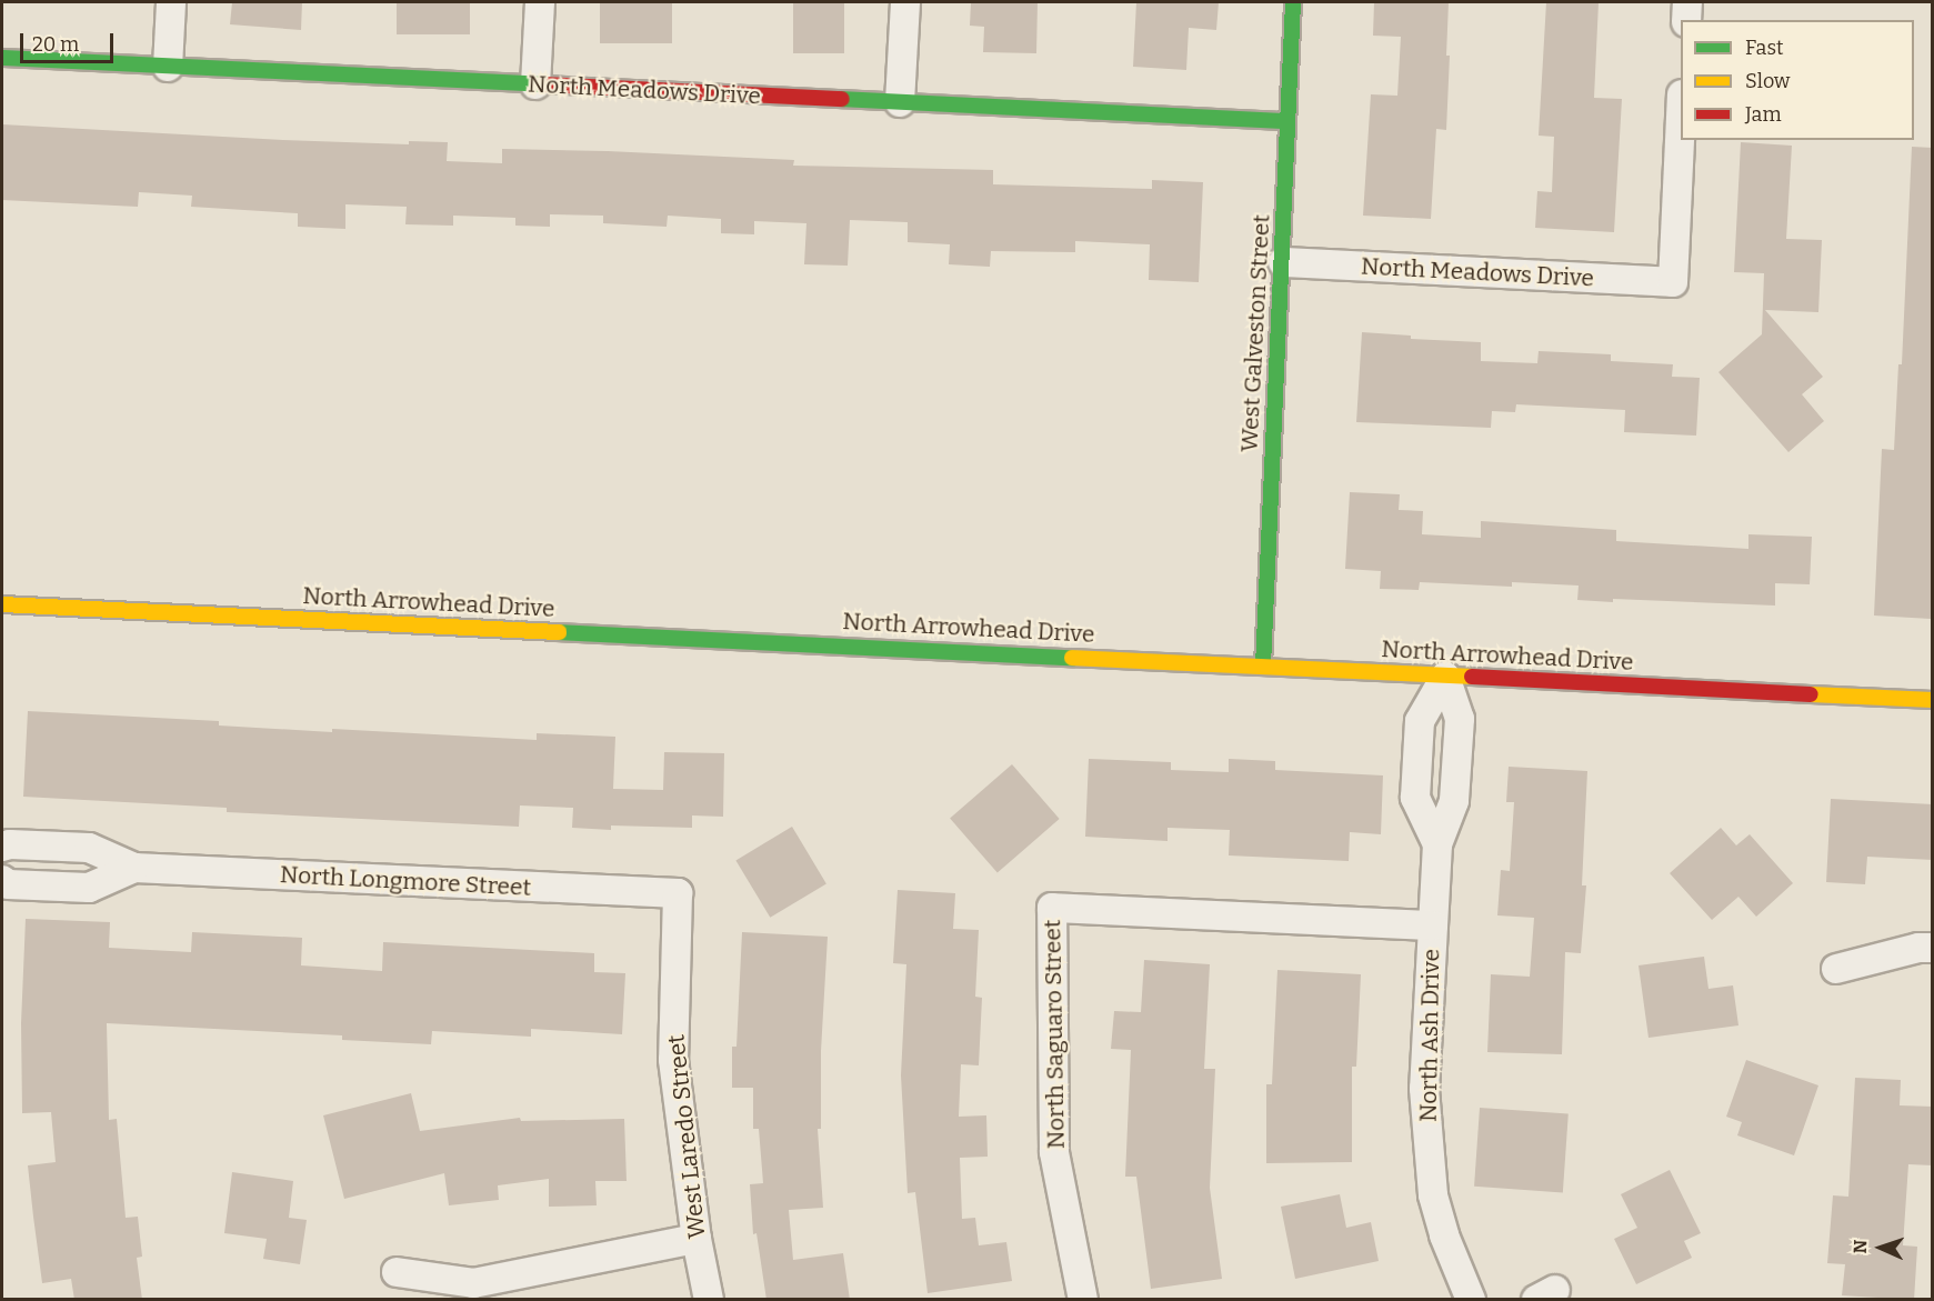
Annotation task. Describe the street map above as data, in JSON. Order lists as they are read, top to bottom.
{
  "streets": {
    "street": [
      "North Meadows Drive",
      "West Galveston Street",
      "North Arrowhead Drive",
      "North Longmore Street",
      "North Saguaro Street",
      "North Ash Drive",
      "West Laredo Street"
    ]
  },
  "crossings": [
    ["North Meadows Drive", "West Galveston Street"],
    ["West Galveston Street", "North Arrowhead Drive"],
    ["North Arrowhead Drive", "North Ash Drive"],
    ["North Longmore Street", "West Laredo Street"],
    ["North Saguaro Street", "North Ash Drive"]
  ],
  "legend": ["Fast", "Slow", "Jam"],
  "scale_bar": "20 m",
  "north": "left"
}
